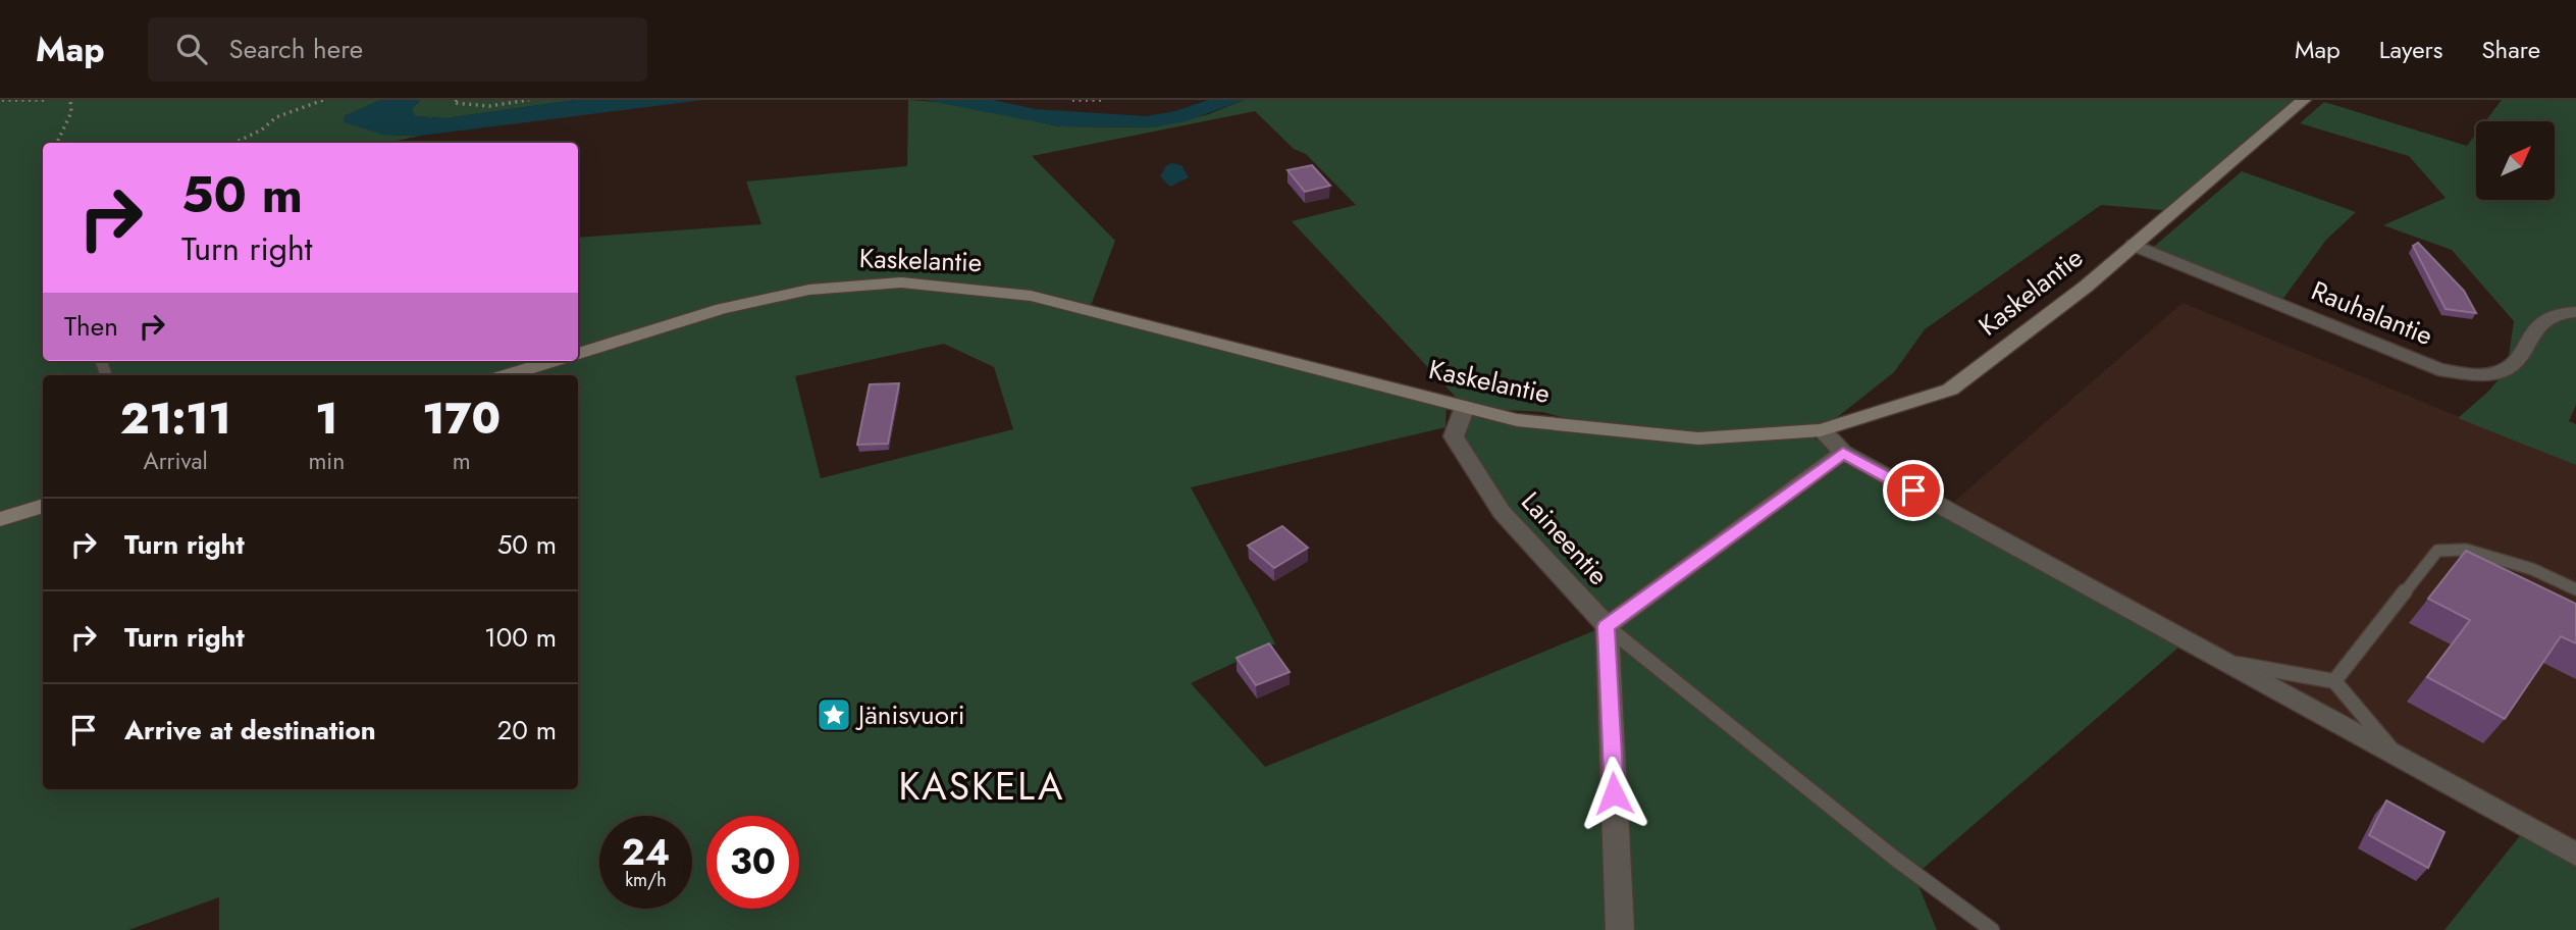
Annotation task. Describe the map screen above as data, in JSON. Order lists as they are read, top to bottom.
{
  "streets": {
    "street": ["Kaskelantie", "Rauhalantie", "Laineentie"]
  },
  "crossings": [
    ["Kaskelantie", "Rauhalantie"],
    ["Kaskelantie", "Laineentie"]
  ],
  "districts": ["KASKELA"],
  "places": {
    "place": ["Jänisvuori"]
  },
  "north": "top right",
  "page": {
    "header": "Map",
    "search": "Search here",
    "nav": ["Map", "Layers", "Share"],
    "turn": ["50 m", "Turn right"],
    "then": "Then",
    "eta": [
      "21:11",
      "Arrival",
      "1",
      "min",
      "170",
      "m"
    ],
    "list": [
      {
        "name": "Turn right",
        "value": "50 m"
      },
      {
        "name": "Turn right",
        "value": "100 m"
      },
      {
        "name": "Arrive at destination",
        "value": "20 m"
      }
    ],
    "speed": "24 km/h",
    "limit": "30"
  }
}
